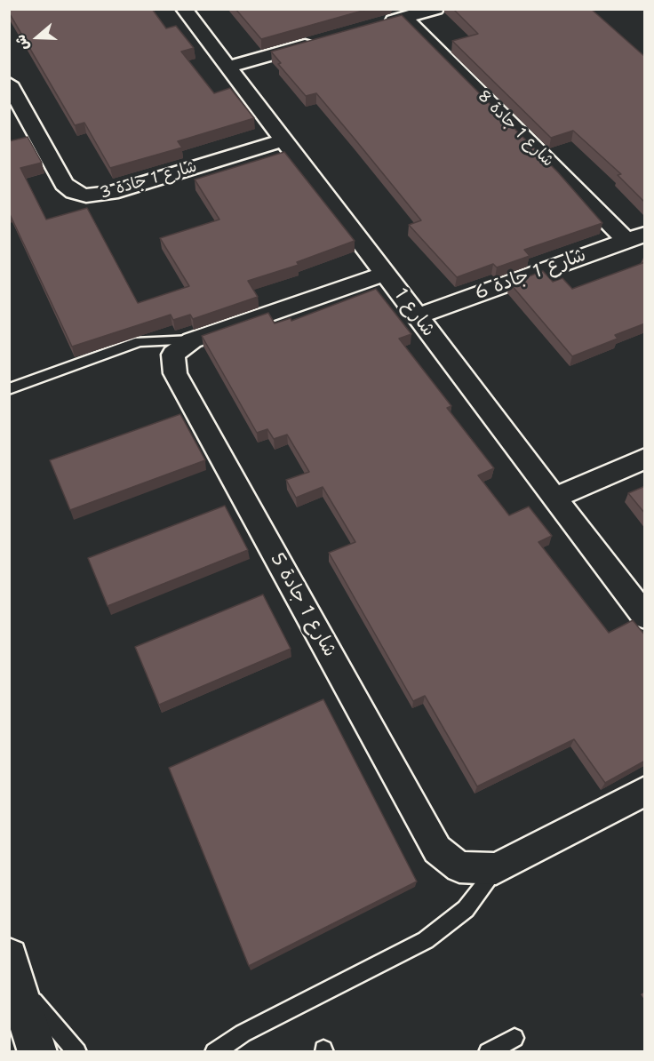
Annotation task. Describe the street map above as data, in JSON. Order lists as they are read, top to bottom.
{
  "streets": {
    "street": [
      "شارع 1 جادة 8",
      "شارع 1 جادة 3",
      "شارع 1 جادة 6",
      "شارع 1",
      "شارع 1 جادة 5"
    ]
  },
  "crossings": [
    ["شارع 1 جادة 8", "شارع 1 جادة 6"],
    ["شارع 1 جادة 3", "شارع 1"],
    ["شارع 1 جادة 6", "شارع 1"],
    ["شارع 1", "شارع 1 جادة 5"]
  ],
  "north": "left"
}
